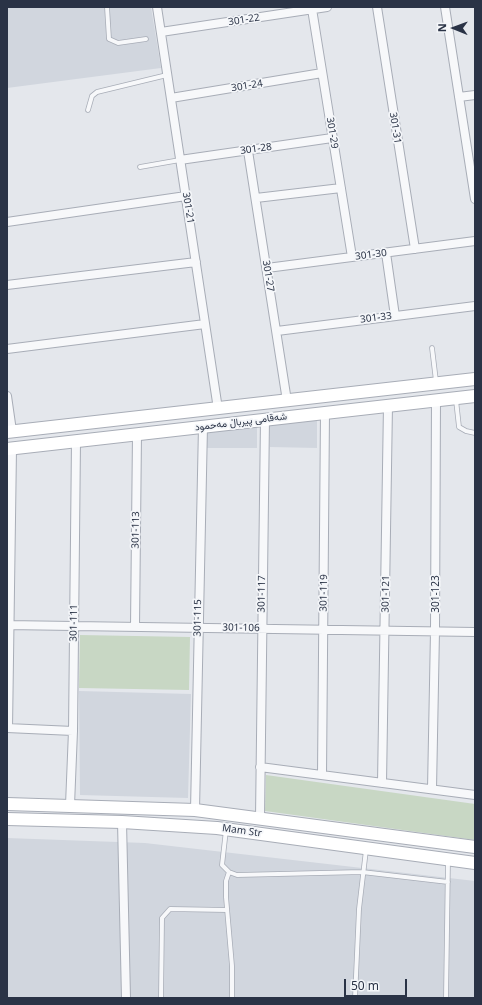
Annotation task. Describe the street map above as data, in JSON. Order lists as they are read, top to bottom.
{
  "streets": {
    "street": [
      "301-22",
      "301-24",
      "301-31",
      "301-29",
      "301-28",
      "301-21",
      "301-30",
      "301-27",
      "301-33",
      "شەقامی پیرباڵ مەحمود",
      "301-113",
      "301-119",
      "301-117",
      "301-121",
      "301-123",
      "301-115",
      "301-111",
      "301-106",
      "Mam Str"
    ]
  },
  "crossings": [
    ["301-22", "301-29"],
    ["301-22", "301-21"],
    ["301-24", "301-29"],
    ["301-24", "301-21"],
    ["301-31", "301-30"],
    ["301-29", "301-28"],
    ["301-29", "301-30"],
    ["301-28", "301-21"],
    ["301-28", "301-27"],
    ["301-21", "شەقامی پیرباڵ مەحمود"],
    ["301-30", "301-27"],
    ["301-27", "301-33"],
    ["301-27", "شەقامی پیرباڵ مەحمود"],
    ["شەقامی پیرباڵ مەحمود", "301-113"],
    ["شەقامی پیرباڵ مەحمود", "301-119"],
    ["شەقامی پیرباڵ مەحمود", "301-117"],
    ["شەقامی پیرباڵ مەحمود", "301-121"],
    ["شەقامی پیرباڵ مەحمود", "301-123"],
    ["شەقامی پیرباڵ مەحمود", "301-115"],
    ["شەقامی پیرباڵ مەحمود", "301-111"],
    ["301-113", "301-106"],
    ["301-119", "301-106"],
    ["301-117", "301-106"],
    ["301-117", "Mam Str"],
    ["301-121", "301-106"],
    ["301-123", "301-106"],
    ["301-115", "301-106"],
    ["301-115", "Mam Str"],
    ["301-111", "301-106"],
    ["301-111", "Mam Str"]
  ],
  "scale_bar": "50 m",
  "north": "left"
}
